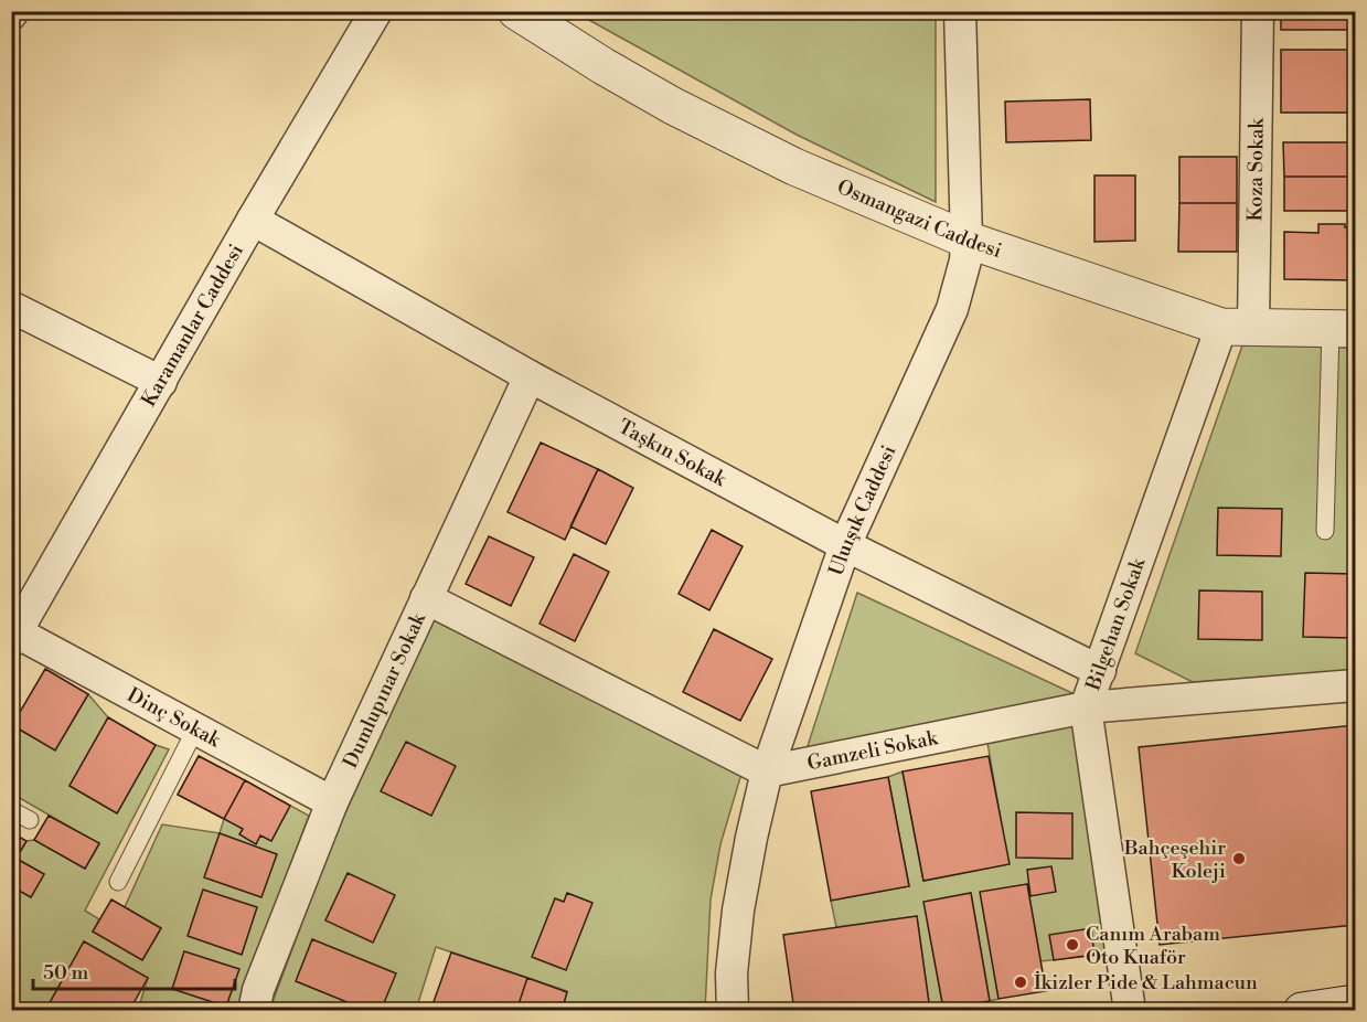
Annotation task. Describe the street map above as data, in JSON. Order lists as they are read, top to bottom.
{
  "streets": {
    "street": [
      "Koza Sokak",
      "Osmangazi Caddesi",
      "Karamanlar Caddesi",
      "Taşkın Sokak",
      "Uluışık Caddesi",
      "Bilgehan Sokak",
      "Dumlupınar Sokak",
      "Dinç Sokak",
      "Gamzeli Sokak"
    ]
  },
  "crossings": [
    ["Koza Sokak", "Osmangazi Caddesi"],
    ["Koza Sokak", "Bilgehan Sokak"],
    ["Osmangazi Caddesi", "Uluışık Caddesi"],
    ["Osmangazi Caddesi", "Bilgehan Sokak"],
    ["Karamanlar Caddesi", "Taşkın Sokak"],
    ["Karamanlar Caddesi", "Dinç Sokak"],
    ["Taşkın Sokak", "Uluışık Caddesi"],
    ["Taşkın Sokak", "Bilgehan Sokak"],
    ["Taşkın Sokak", "Dumlupınar Sokak"],
    ["Uluışık Caddesi", "Gamzeli Sokak"],
    ["Bilgehan Sokak", "Gamzeli Sokak"],
    ["Dumlupınar Sokak", "Dinç Sokak"]
  ],
  "places": ["Bahçeşehir Koleji", "Canım Arabam Oto Kuaför", "İkizler Pide & Lahmacun"],
  "scale_bar": "50 m"
}
